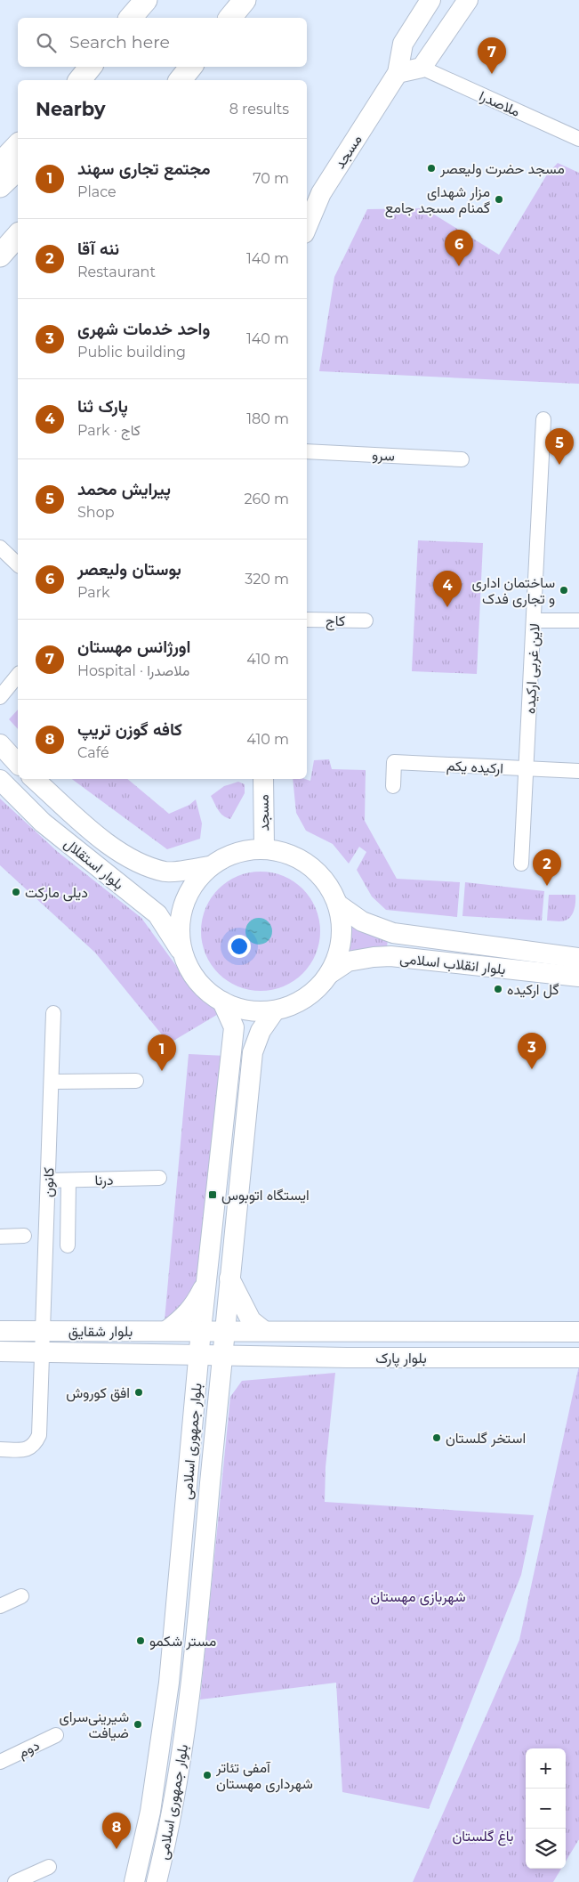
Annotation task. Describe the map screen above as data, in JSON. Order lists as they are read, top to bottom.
{
  "streets": {
    "street": [
      "ملاصدرا",
      "مسجد",
      "سرو",
      "کاج",
      "لاین غربی ارکیده",
      "ارکیده یکم",
      "بلوار استقلال",
      "بلوار انقلاب اسلامی",
      "درنا",
      "کانون",
      "بلوار شقایق",
      "بلوار پارک",
      "بلوار جمهوری اسلامی",
      "دوم"
    ]
  },
  "crossings": [
    ["لاین غربی ارکیده", "ارکیده یکم"],
    ["درنا", "کانون"],
    ["کانون", "بلوار شقایق"],
    ["بلوار شقایق", "بلوار پارک"],
    ["بلوار شقایق", "بلوار جمهوری اسلامی"],
    ["بلوار پارک", "بلوار جمهوری اسلامی"]
  ],
  "parks": ["شهربازی مهستان", "باغ گلستان"],
  "places": {
    "other": [
      "مسجد حضرت ولیعصر",
      "مزار شهدای گمنام مسجد جامع",
      "ساختمان اداری و تجاری فدک",
      "دیلی مارکت",
      "گل ارکیده",
      "افق کوروش",
      "استخر گلستان",
      "مستر شکمو",
      "شیرینی‌سرای ضیافت",
      "آمفی تئاتر شهرداری مهستان"
    ],
    "transit": ["ایستگاه اتوبوس"]
  },
  "page": {
    "search": "Search here",
    "pins": [
      "7",
      "6",
      "5",
      "4",
      "2",
      "3",
      "1",
      "8"
    ],
    "heading": ["Nearby", "8 results"],
    "list": [
      {
        "mark": "1",
        "name": "مجتمع تجاری سهند",
        "note": "Place",
        "value": "70 m"
      },
      {
        "mark": "2",
        "name": "ننه آقا",
        "note": "Restaurant",
        "value": "140 m"
      },
      {
        "mark": "3",
        "name": "واحد خدمات شهری",
        "note": "Public building",
        "value": "140 m"
      },
      {
        "mark": "4",
        "name": "پارک ثنا",
        "note": "Park · کاج",
        "value": "180 m"
      },
      {
        "mark": "5",
        "name": "پیرایش محمد",
        "note": "Shop",
        "value": "260 m"
      },
      {
        "mark": "6",
        "name": "بوستان ولیعصر",
        "note": "Park",
        "value": "320 m"
      },
      {
        "mark": "7",
        "name": "اورژانس مهستان",
        "note": "Hospital · ملاصدرا",
        "value": "410 m"
      },
      {
        "mark": "8",
        "name": "کافه گوزن تریپ",
        "note": "Café",
        "value": "410 m"
      }
    ],
    "map_buttons": ["+", "−"]
  }
}
